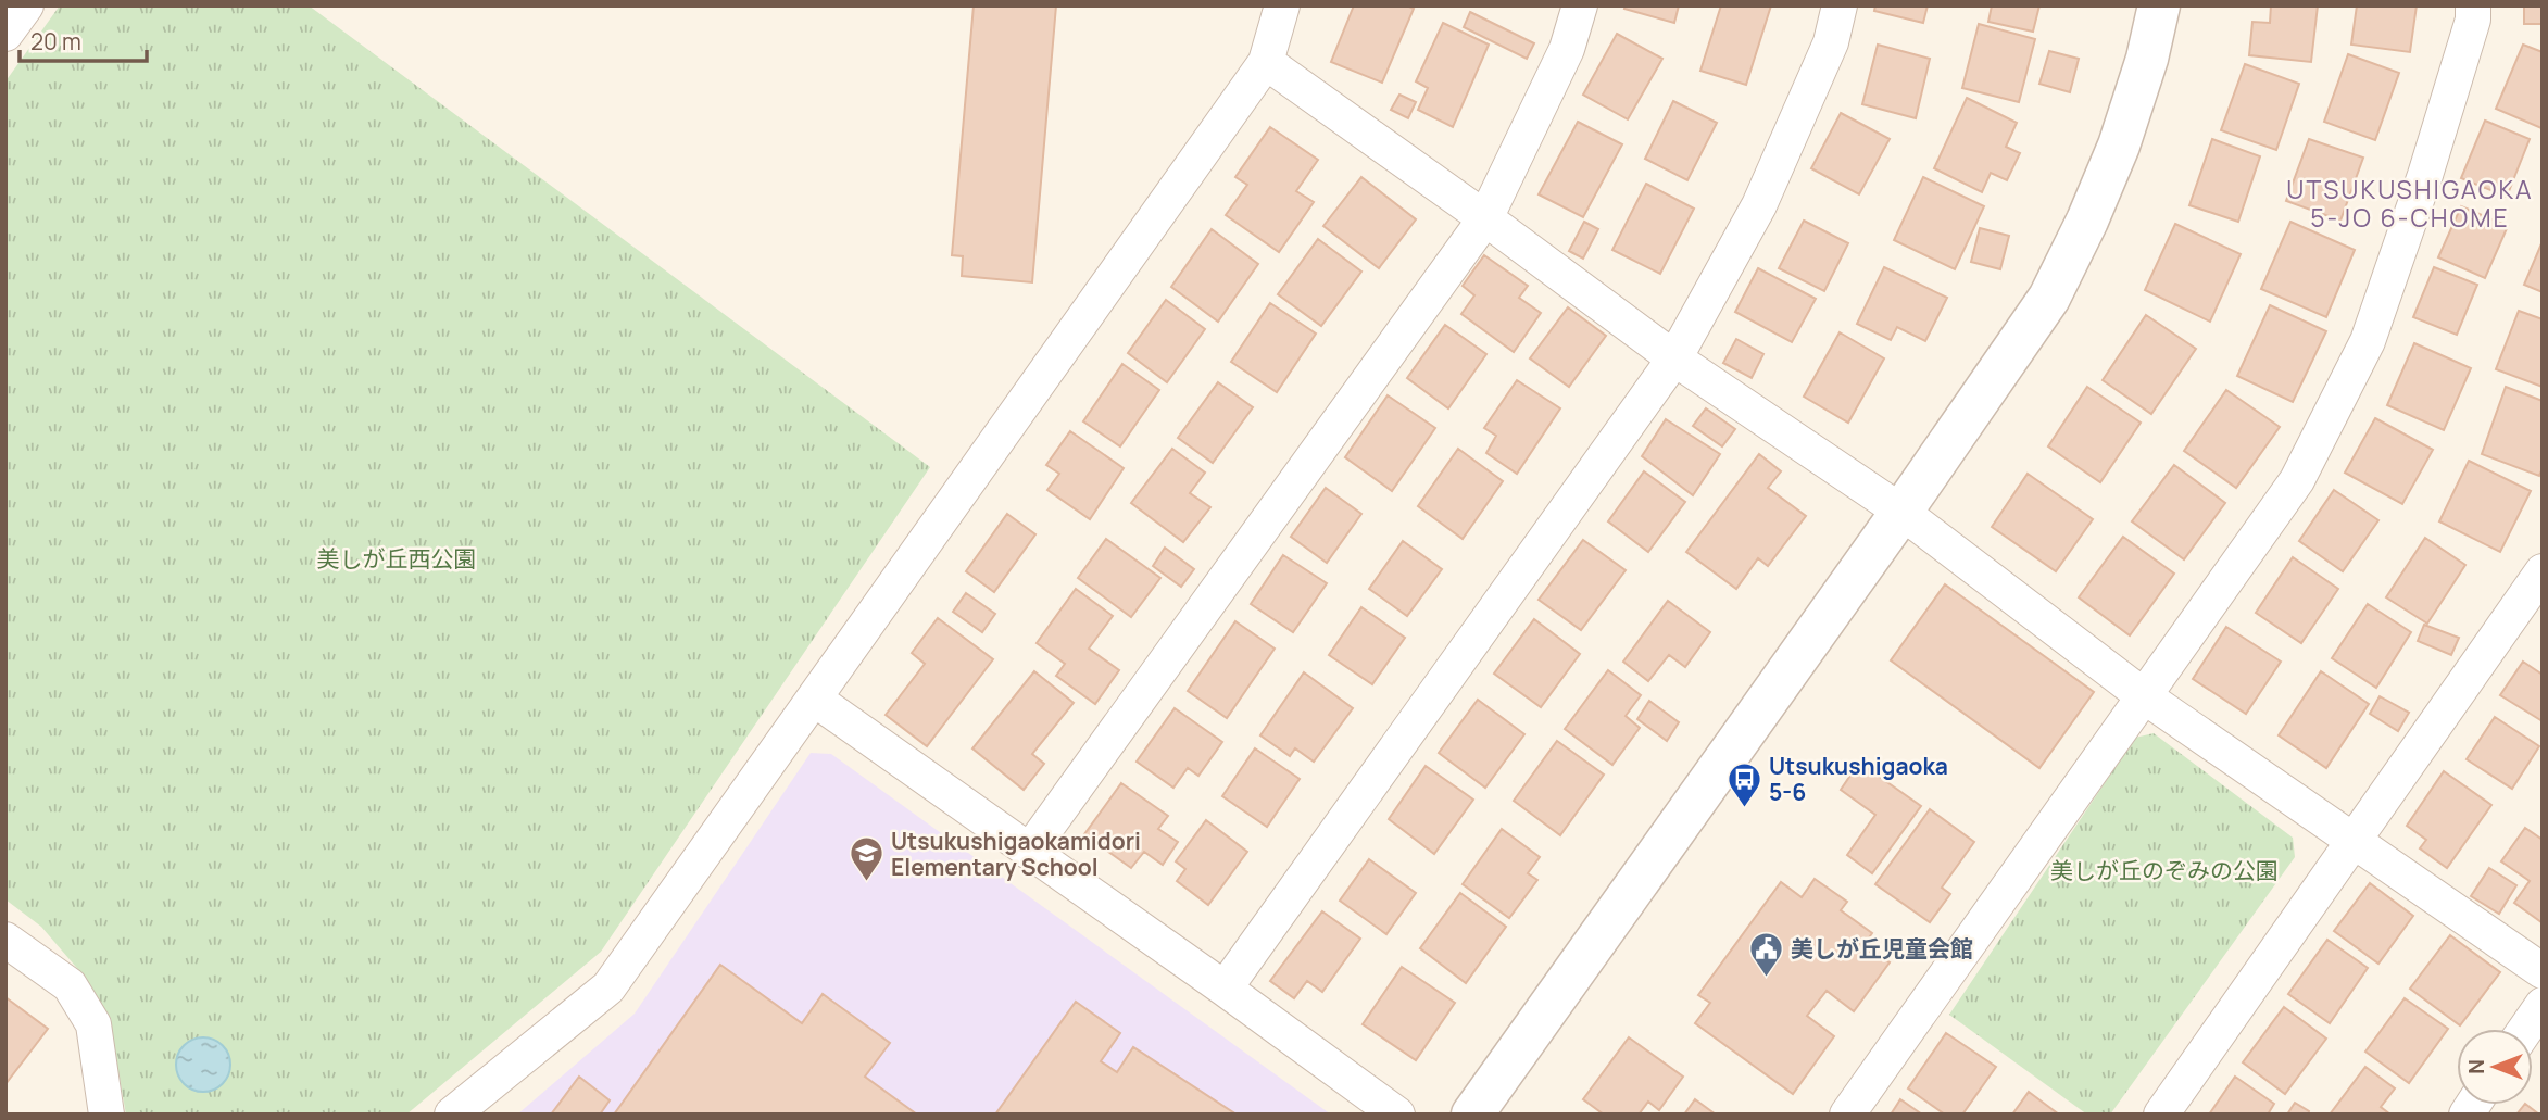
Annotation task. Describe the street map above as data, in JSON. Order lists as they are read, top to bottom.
{
  "districts": ["UTSUKUSHIGAOKA 5-JO 6-CHOME"],
  "parks": ["美しが丘西公園", "美しが丘のぞみの公園"],
  "places": {
    "bus stop": ["Utsukushigaoka 5-6"],
    "school or university": ["Utsukushigaokamidori Elementary School"],
    "public building": ["美しが丘児童会館"]
  },
  "scale_bar": "20 m",
  "north": "left"
}
